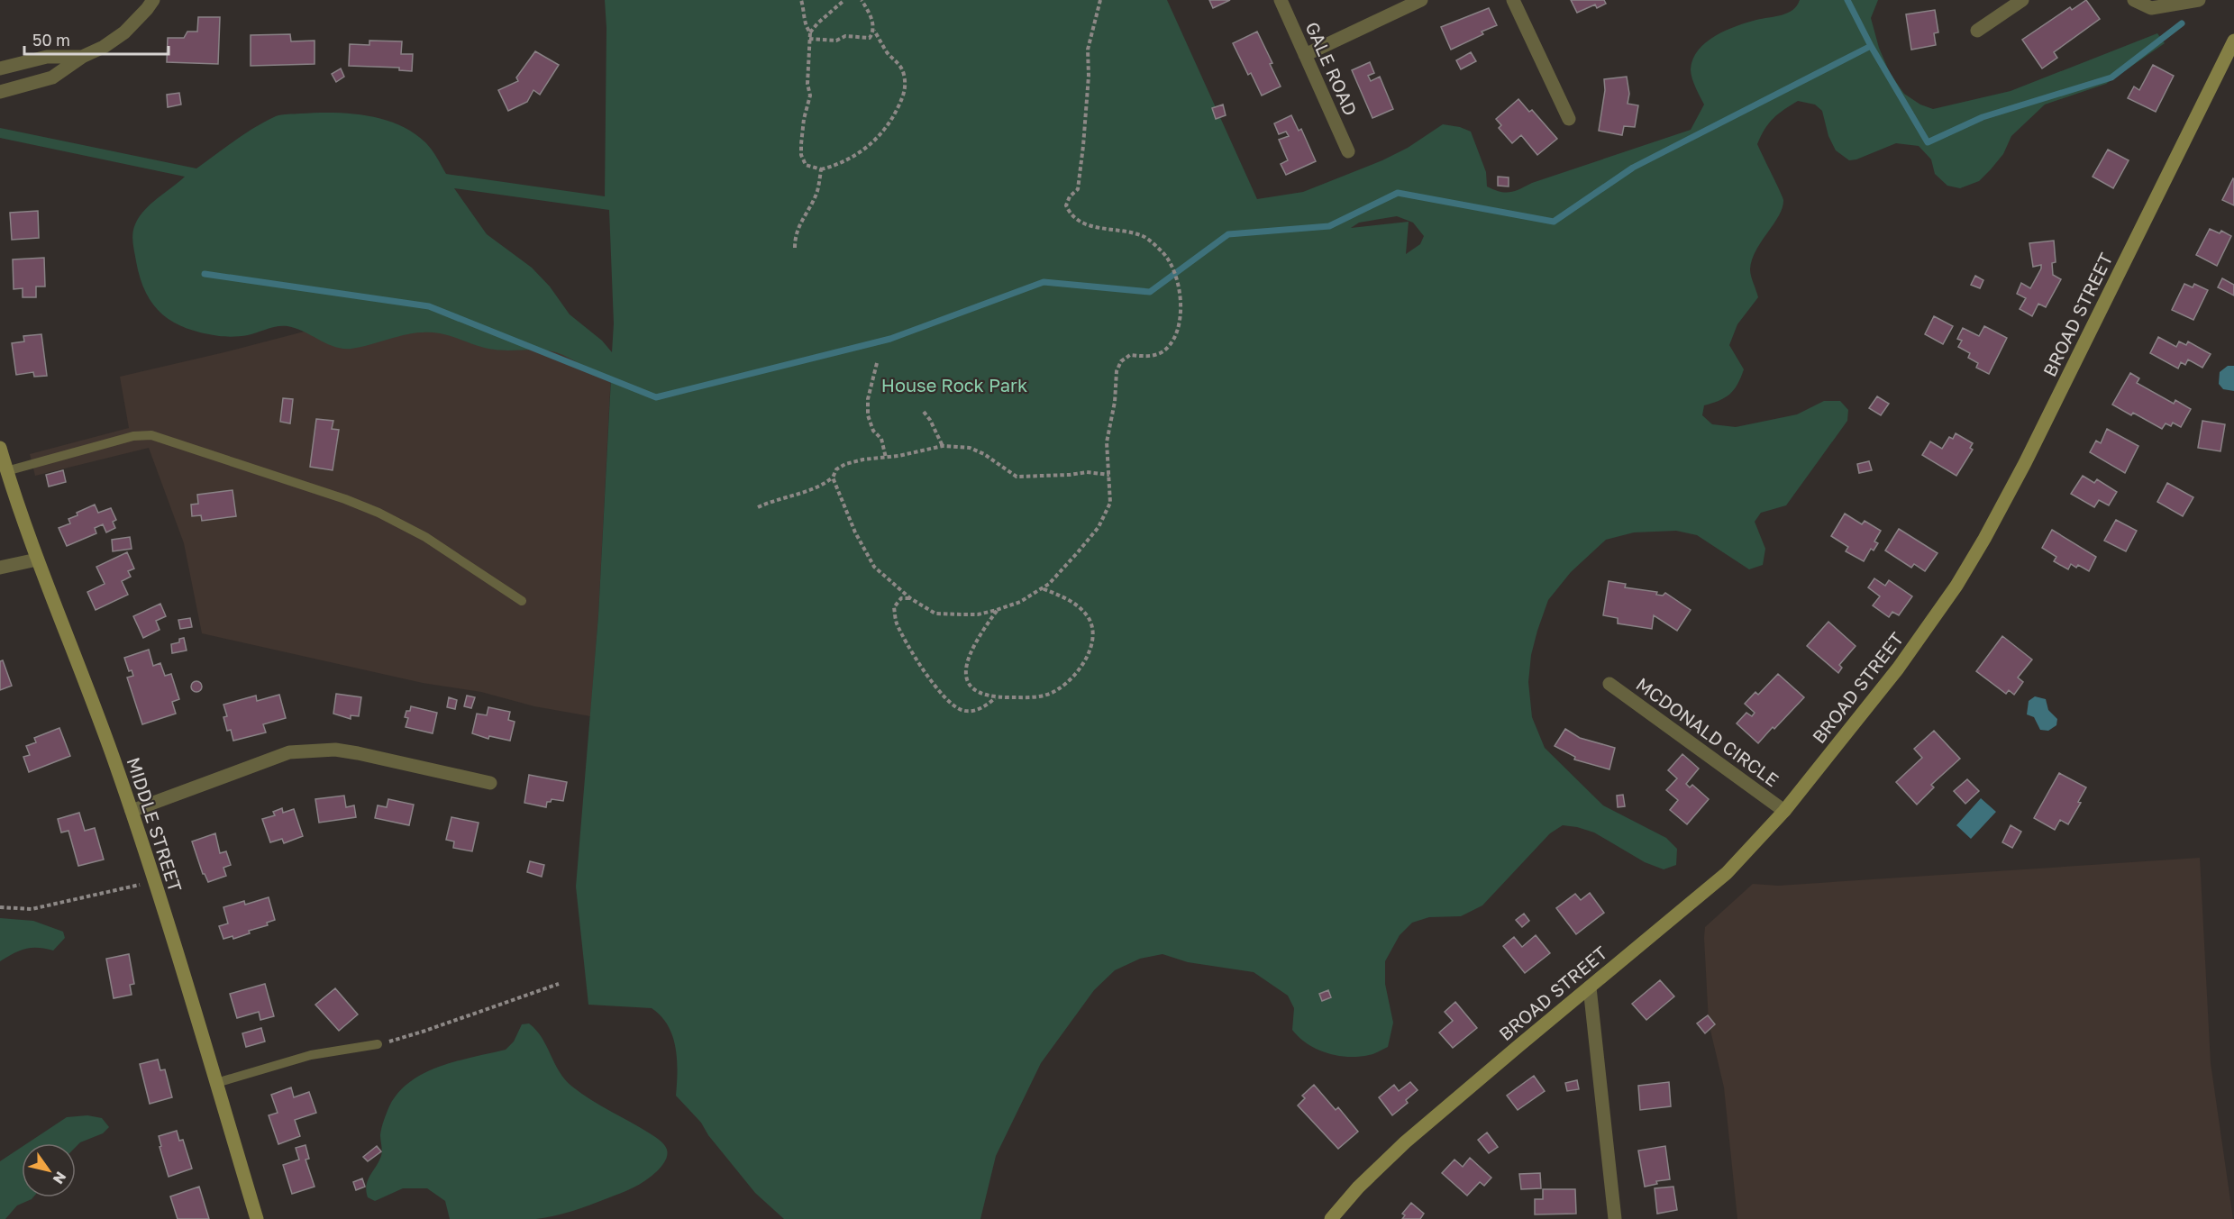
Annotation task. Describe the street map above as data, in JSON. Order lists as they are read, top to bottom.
{
  "streets": {
    "main road": ["BROAD STREET", "MIDDLE STREET"],
    "street": ["GALE ROAD", "MCDONALD CIRCLE"]
  },
  "crossings": [
    ["BROAD STREET", "MCDONALD CIRCLE"]
  ],
  "parks": ["House Rock Park"],
  "scale_bar": "50 m",
  "north": "bottom right"
}
